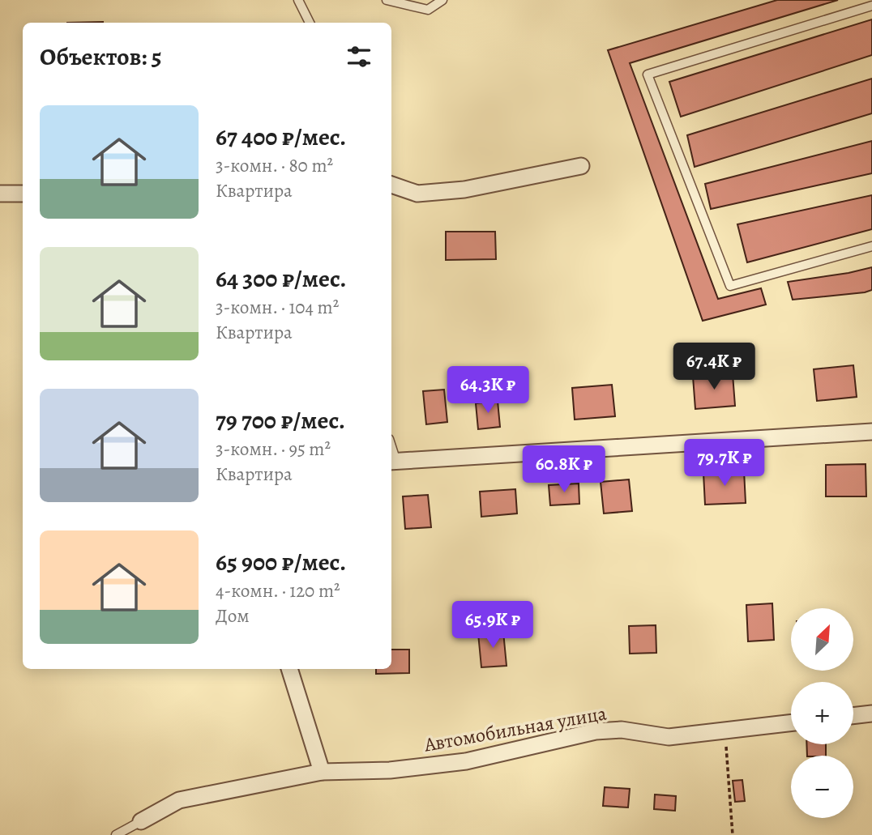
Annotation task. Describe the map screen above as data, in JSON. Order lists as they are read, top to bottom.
{
  "streets": {
    "street": ["Автомобильная улица"]
  },
  "north": "top right",
  "page": {
    "heading": "Объектов: 5",
    "list": [
      {
        "name": "67 400 ₽/мес.",
        "note": "3-комн. · 80 m² · Квартира"
      },
      {
        "name": "64 300 ₽/мес.",
        "note": "3-комн. · 104 m² · Квартира"
      },
      {
        "name": "79 700 ₽/мес.",
        "note": "3-комн. · 95 m² · Квартира"
      },
      {
        "name": "65 900 ₽/мес.",
        "note": "4-комн. · 120 m² · Дом"
      }
    ],
    "price": [
      "67.4K ₽",
      "64.3K ₽",
      "79.7K ₽",
      "60.8K ₽",
      "65.9K ₽"
    ],
    "map_buttons": ["+", "−"]
  }
}
